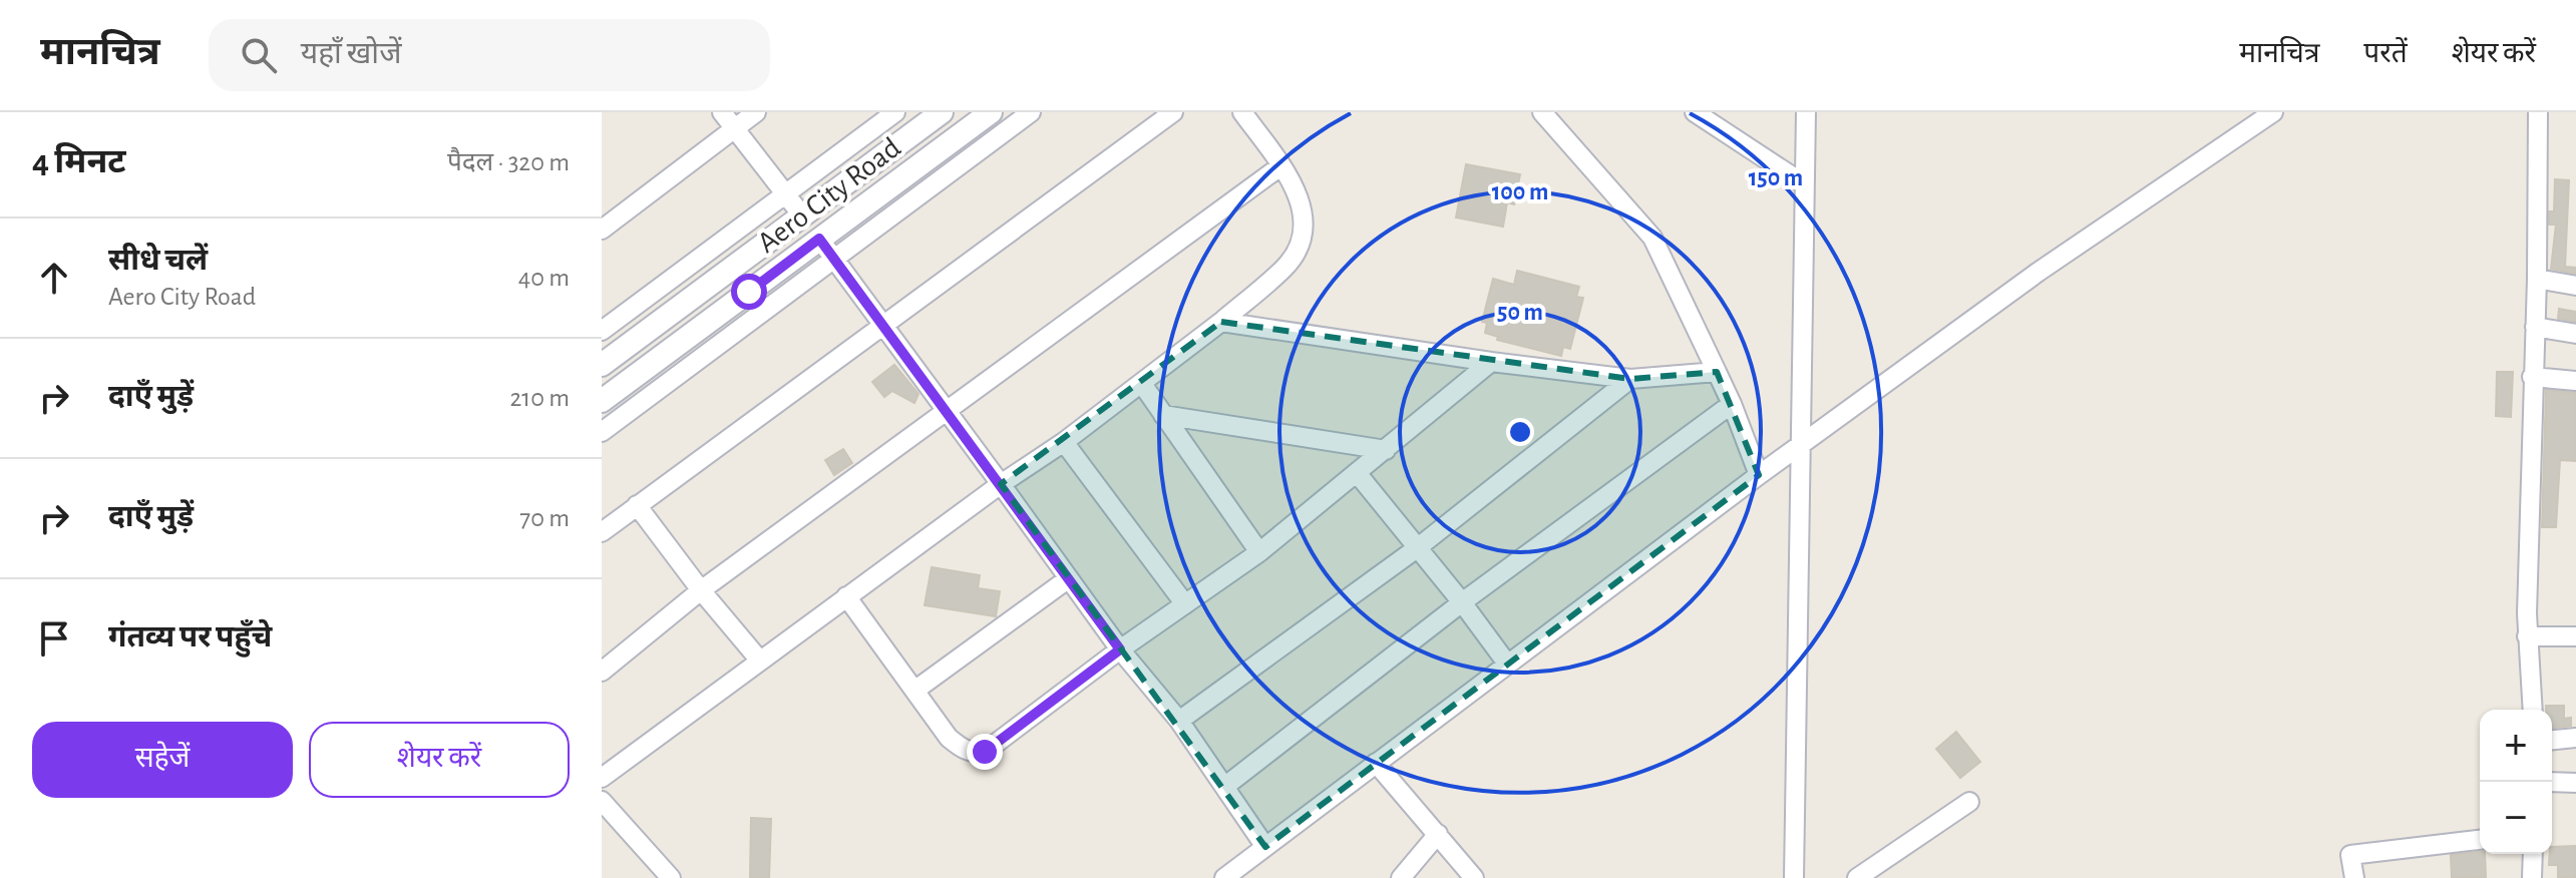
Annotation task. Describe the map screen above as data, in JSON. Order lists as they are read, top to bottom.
{
  "streets": {
    "street": ["Aero City Road"]
  },
  "page": {
    "header": "मानचित्र",
    "search": "यहाँ खोजें",
    "nav": ["मानचित्र", "परतें", "शेयर करें"],
    "heading": ["4 मिनट", "पैदल · 320 m"],
    "list": [
      ["सीधे चलें", "Aero City Road", "40 m"],
      ["दाएँ मुड़ें", "210 m"],
      ["दाएँ मुड़ें", "70 m"],
      "गंतव्य पर पहुँचे"
    ],
    "buttons": ["सहेजें", "शेयर करें"],
    "map_buttons": ["+", "−"]
  },
  "rings": ["150 m", "100 m", "50 m"]
}
